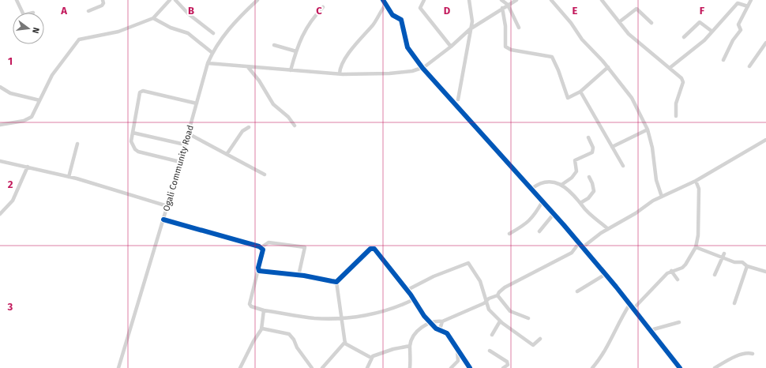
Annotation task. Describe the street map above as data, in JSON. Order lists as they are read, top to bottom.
{
  "streets": {
    "street": ["Ogali Community Road"]
  },
  "north": "right",
  "grid": {
    "columns": [
      "A",
      "B",
      "C",
      "D",
      "E",
      "F"
    ],
    "rows": ["1", "2", "3"]
  }
}
